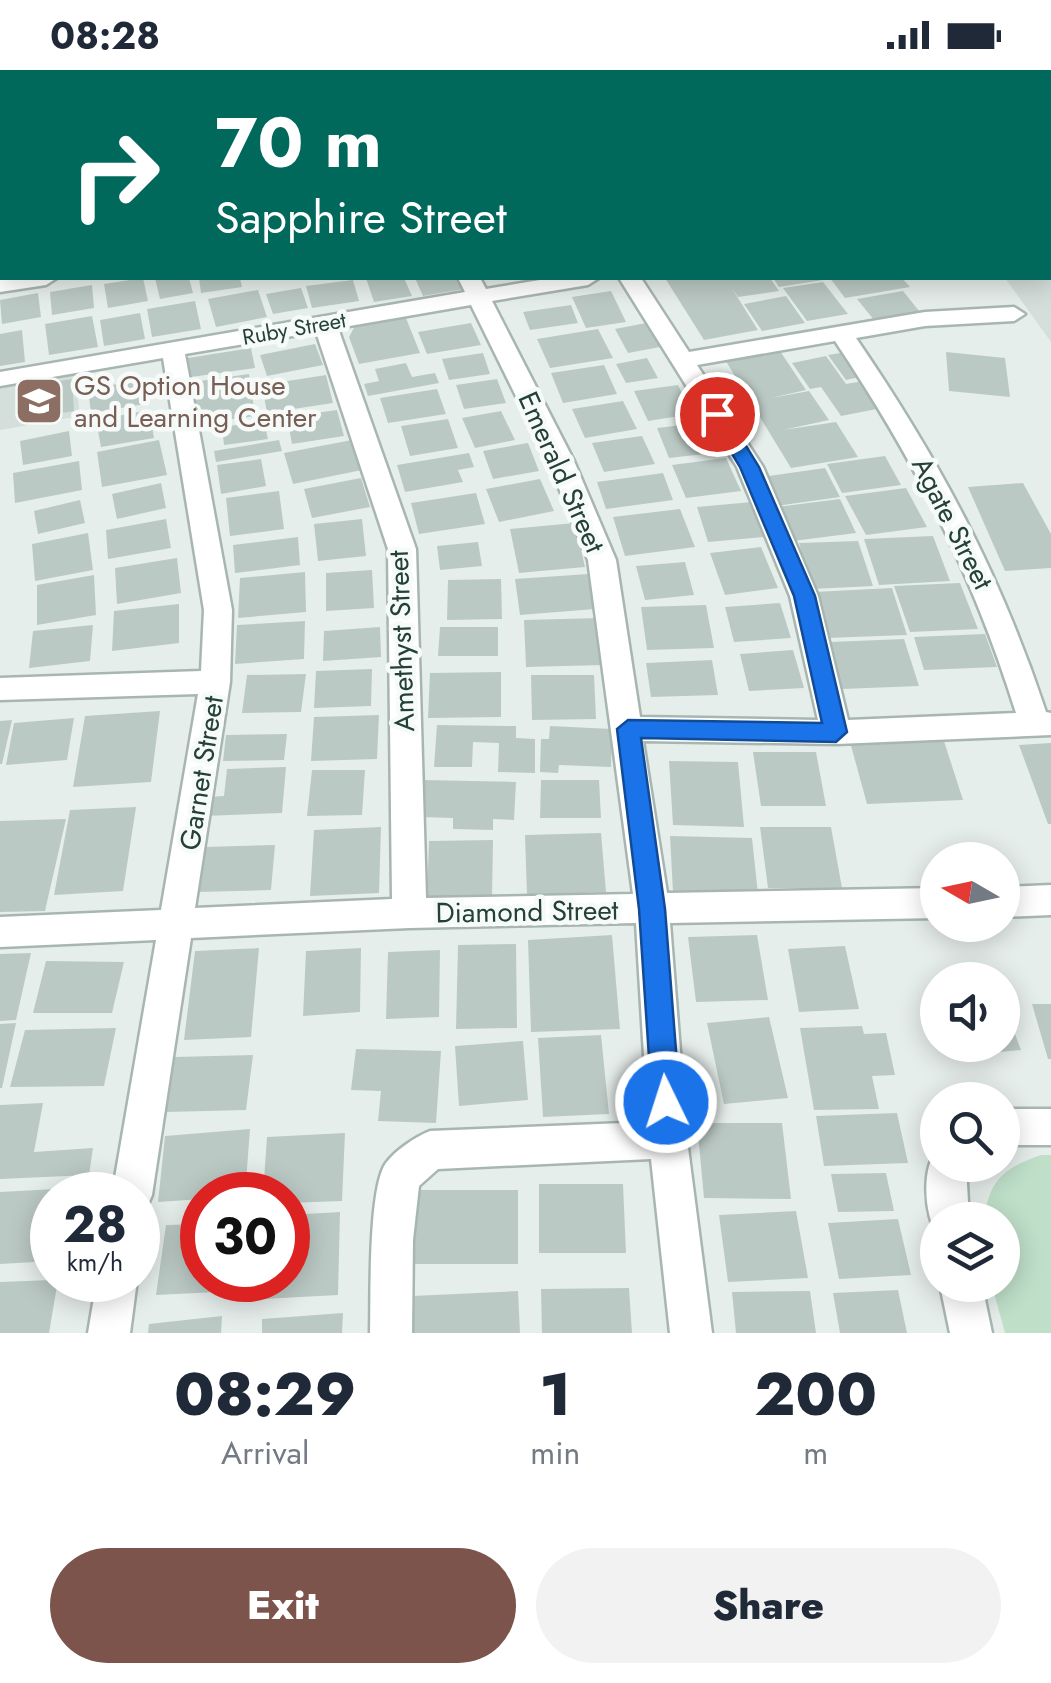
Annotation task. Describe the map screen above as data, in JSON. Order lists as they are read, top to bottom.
{
  "streets": {
    "street": [
      "Ruby Street",
      "Emerald Street",
      "Agate Street",
      "Amethyst Street",
      "Garnet Street",
      "Diamond Street"
    ]
  },
  "crossings": [
    ["Ruby Street", "Emerald Street"],
    ["Ruby Street", "Amethyst Street"],
    ["Ruby Street", "Garnet Street"],
    ["Emerald Street", "Diamond Street"],
    ["Amethyst Street", "Diamond Street"],
    ["Garnet Street", "Diamond Street"]
  ],
  "places": {
    "school or university": ["GS Option House and Learning Center"]
  },
  "north": "left",
  "page": {
    "status": "08:28",
    "turn": ["70 m", "Sapphire Street"],
    "speed": "28 km/h",
    "limit": "30",
    "eta": [
      "08:29",
      "Arrival",
      "1",
      "min",
      "200",
      "m"
    ],
    "buttons": ["Exit", "Share"]
  }
}
